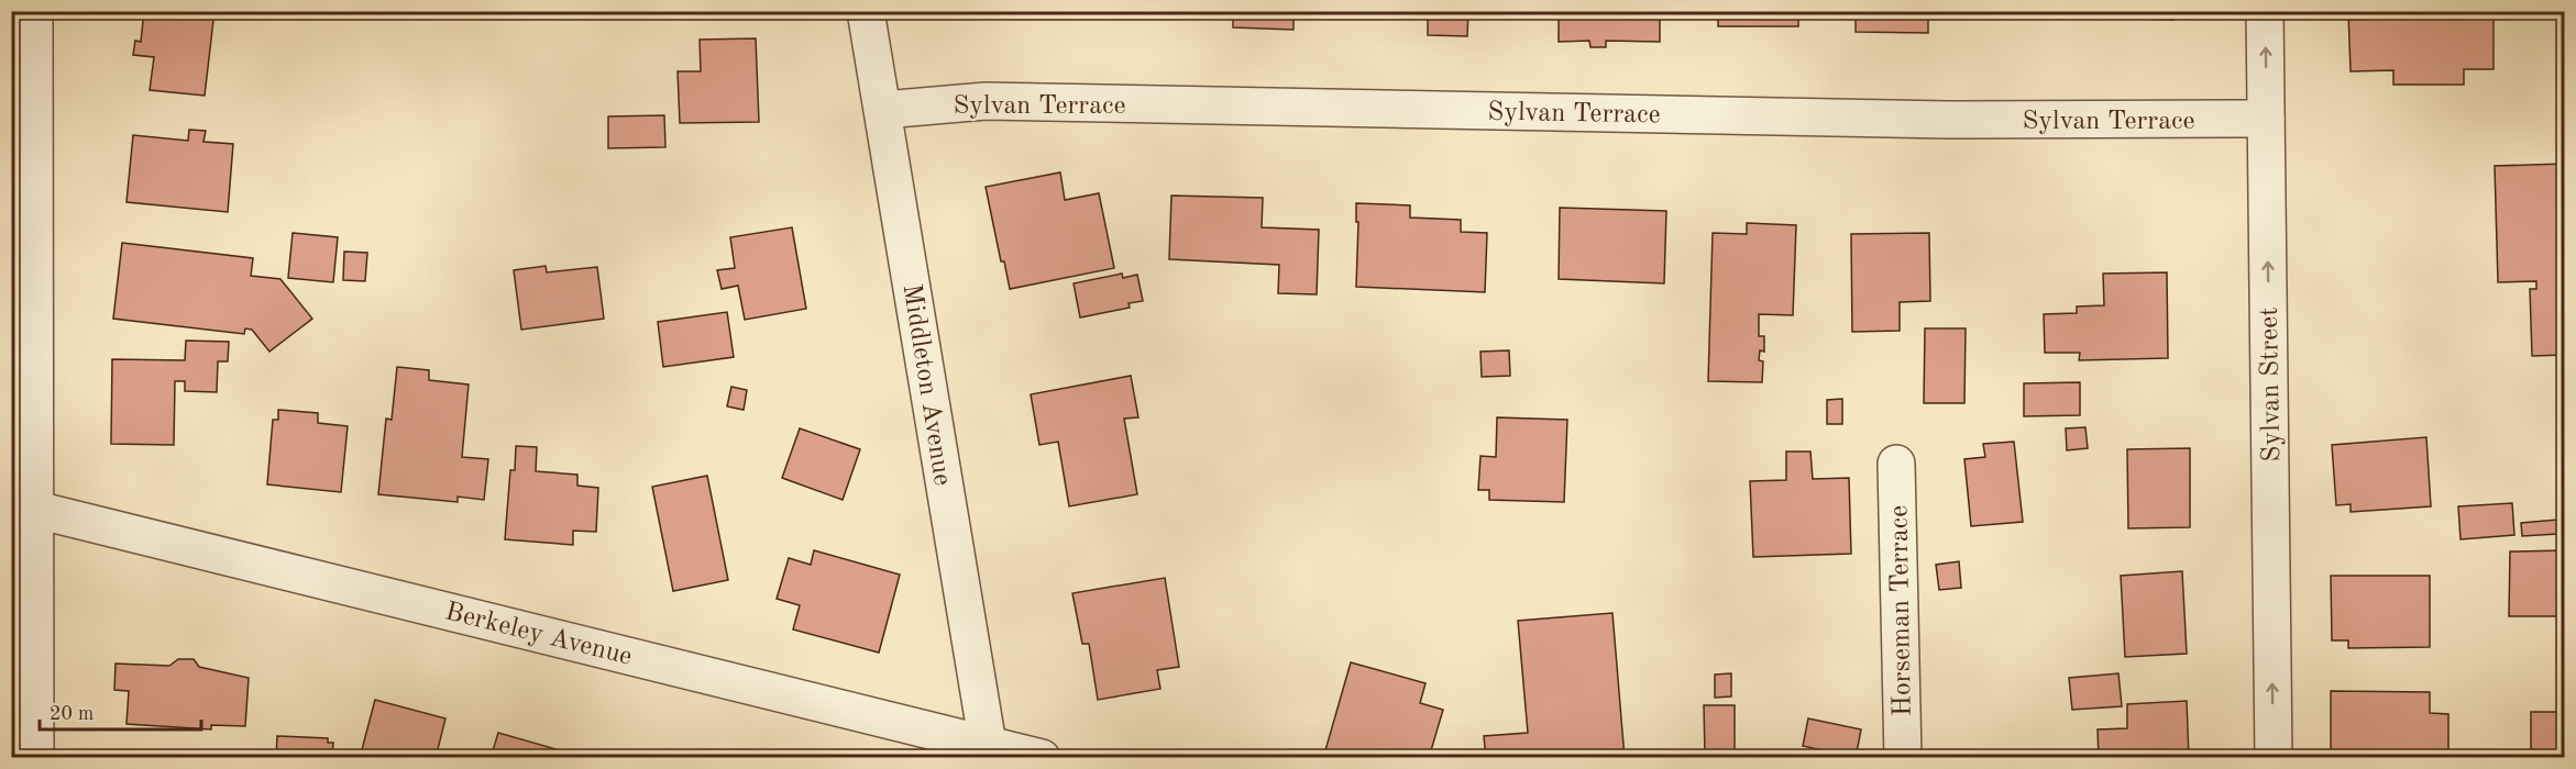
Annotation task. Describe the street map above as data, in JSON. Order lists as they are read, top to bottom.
{
  "streets": {
    "street": [
      "Sylvan Terrace",
      "Middleton Avenue",
      "Sylvan Street",
      "Horseman Terrace",
      "Berkeley Avenue"
    ]
  },
  "crossings": [
    ["Sylvan Terrace", "Middleton Avenue"],
    ["Sylvan Terrace", "Sylvan Street"],
    ["Middleton Avenue", "Berkeley Avenue"]
  ],
  "one_way": ["Sylvan Street"],
  "scale_bar": "20 m"
}
